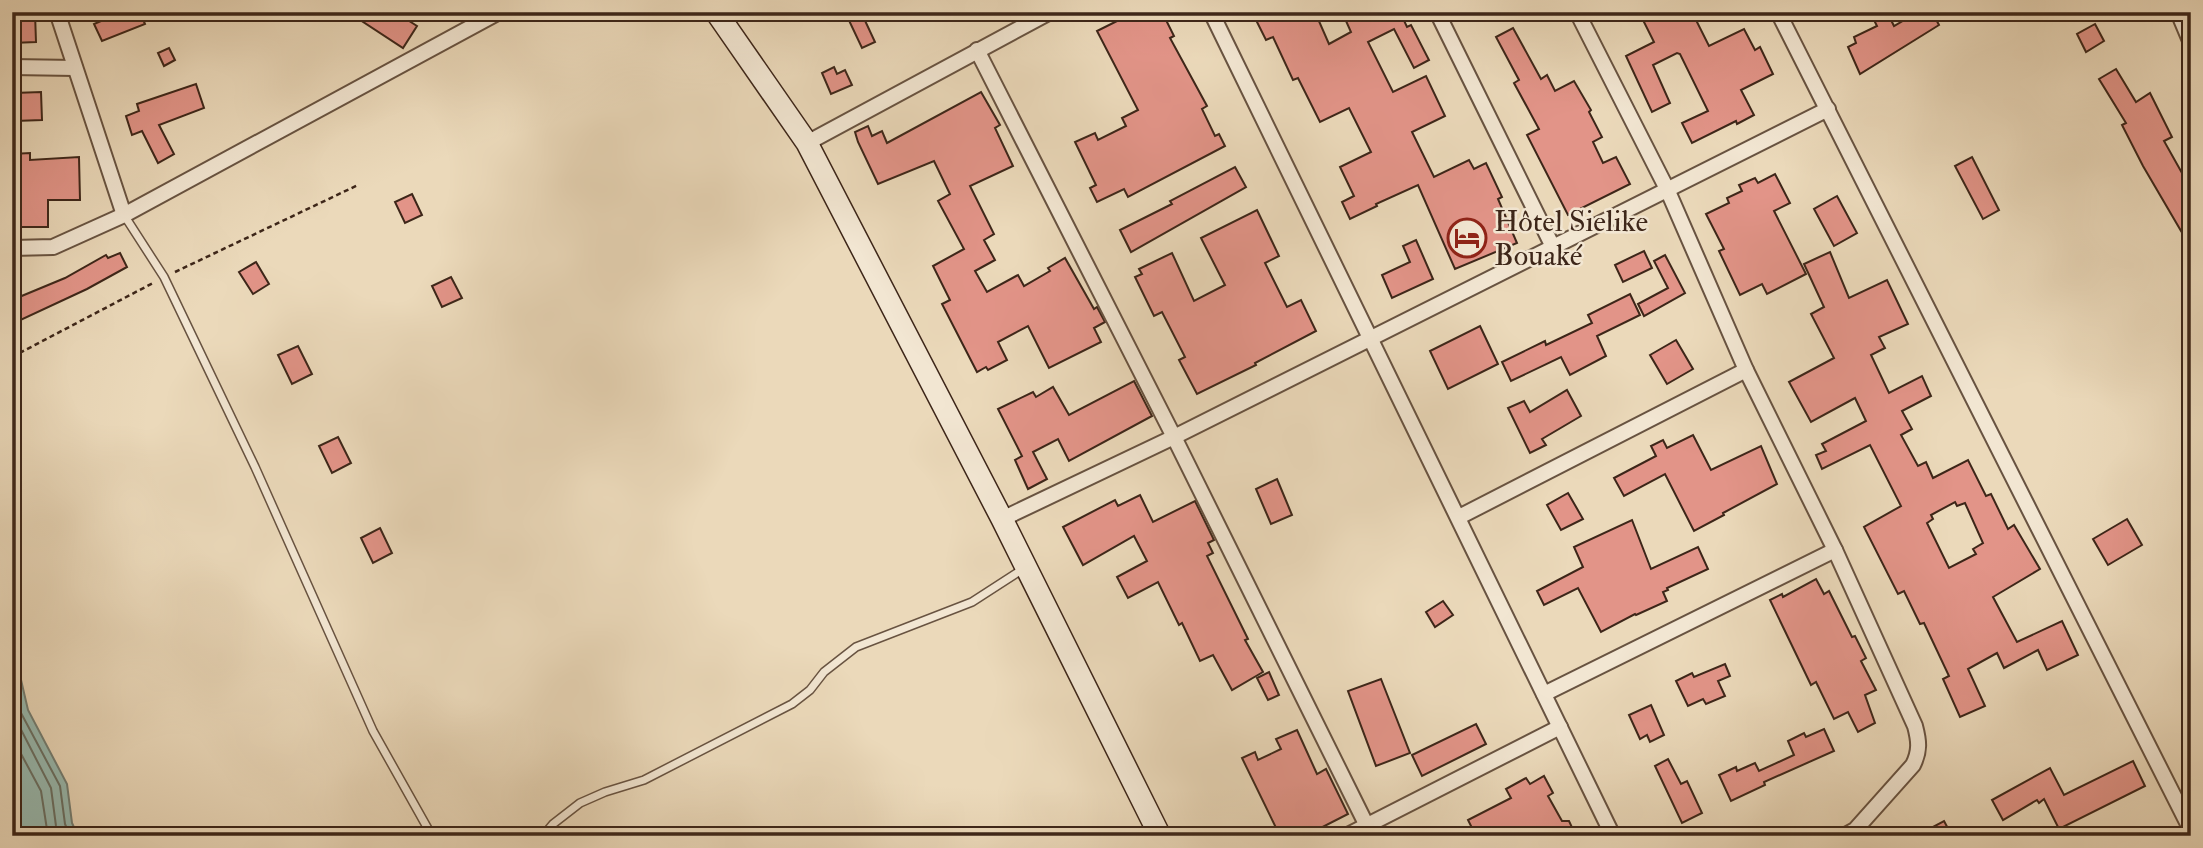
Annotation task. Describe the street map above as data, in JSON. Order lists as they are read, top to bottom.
{
  "places": {
    "hotel": ["Hôtel Sielike Bouaké"]
  }
}
